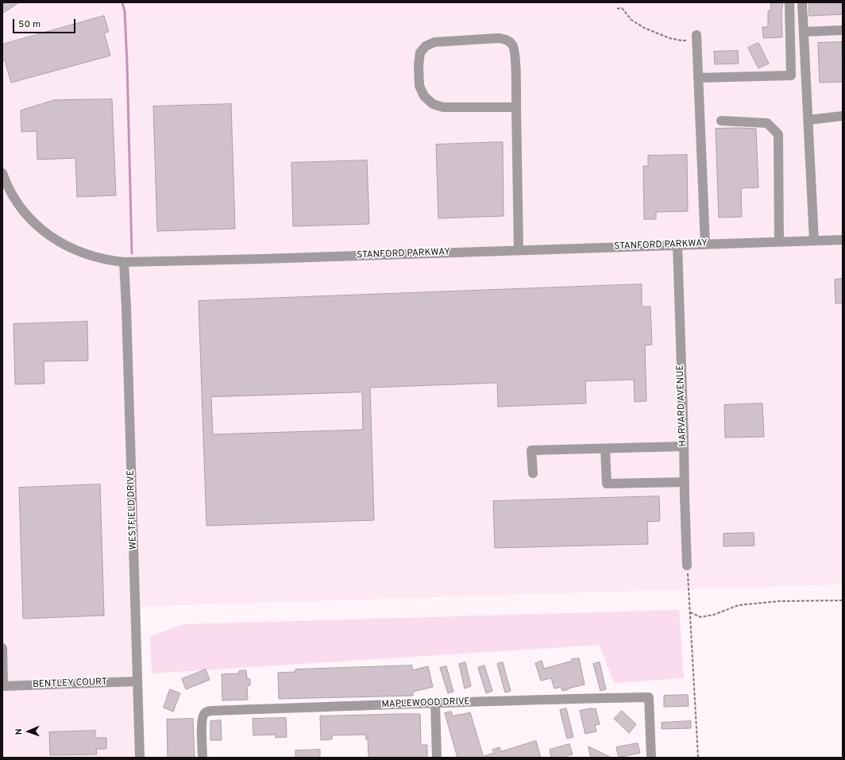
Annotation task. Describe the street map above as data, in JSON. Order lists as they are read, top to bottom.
{
  "streets": {
    "street": [
      "STANFORD PARKWAY",
      "HARVARD AVENUE",
      "WESTFIELD DRIVE",
      "BENTLEY COURT",
      "MAPLEWOOD DRIVE"
    ]
  },
  "crossings": [
    ["STANFORD PARKWAY", "HARVARD AVENUE"],
    ["STANFORD PARKWAY", "WESTFIELD DRIVE"],
    ["WESTFIELD DRIVE", "BENTLEY COURT"]
  ],
  "scale_bar": "50 m",
  "north": "left"
}
